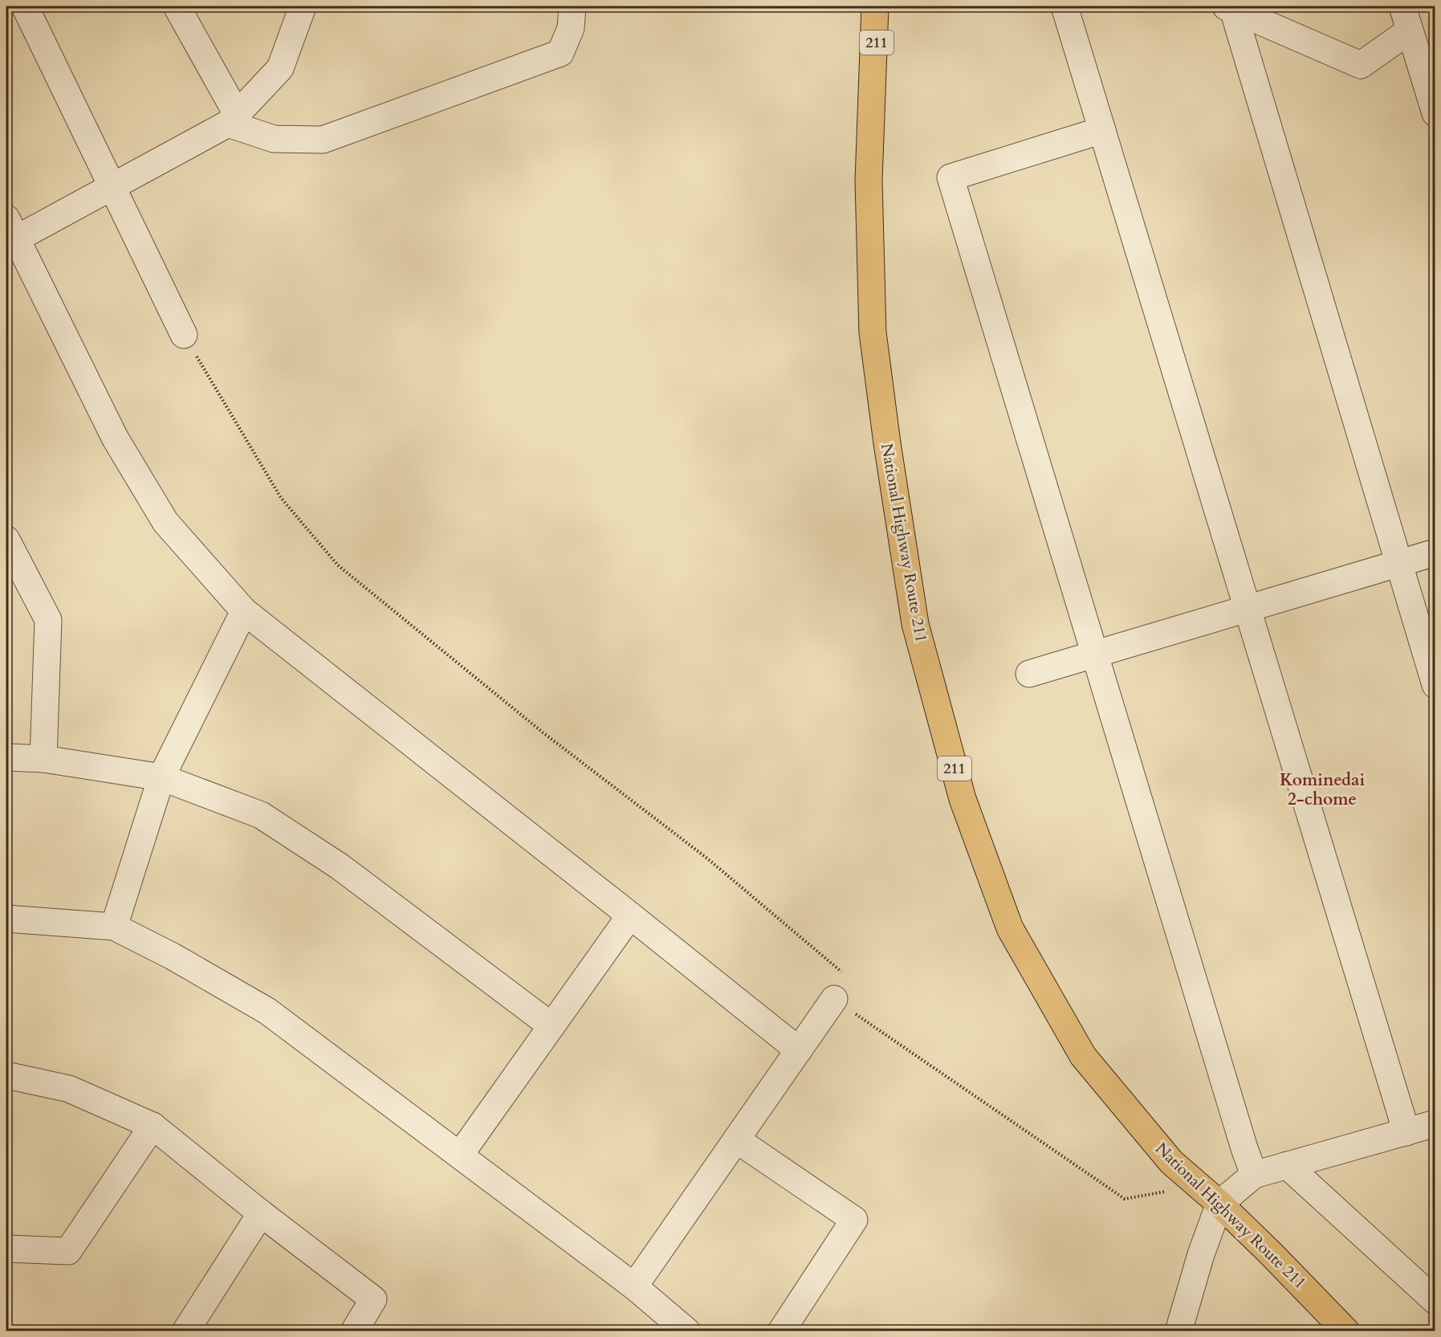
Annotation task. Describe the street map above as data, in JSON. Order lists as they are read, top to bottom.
{
  "streets": {
    "highway": ["211", "National Highway Route 211"]
  },
  "districts": ["Kominedai 2-chome"]
}
